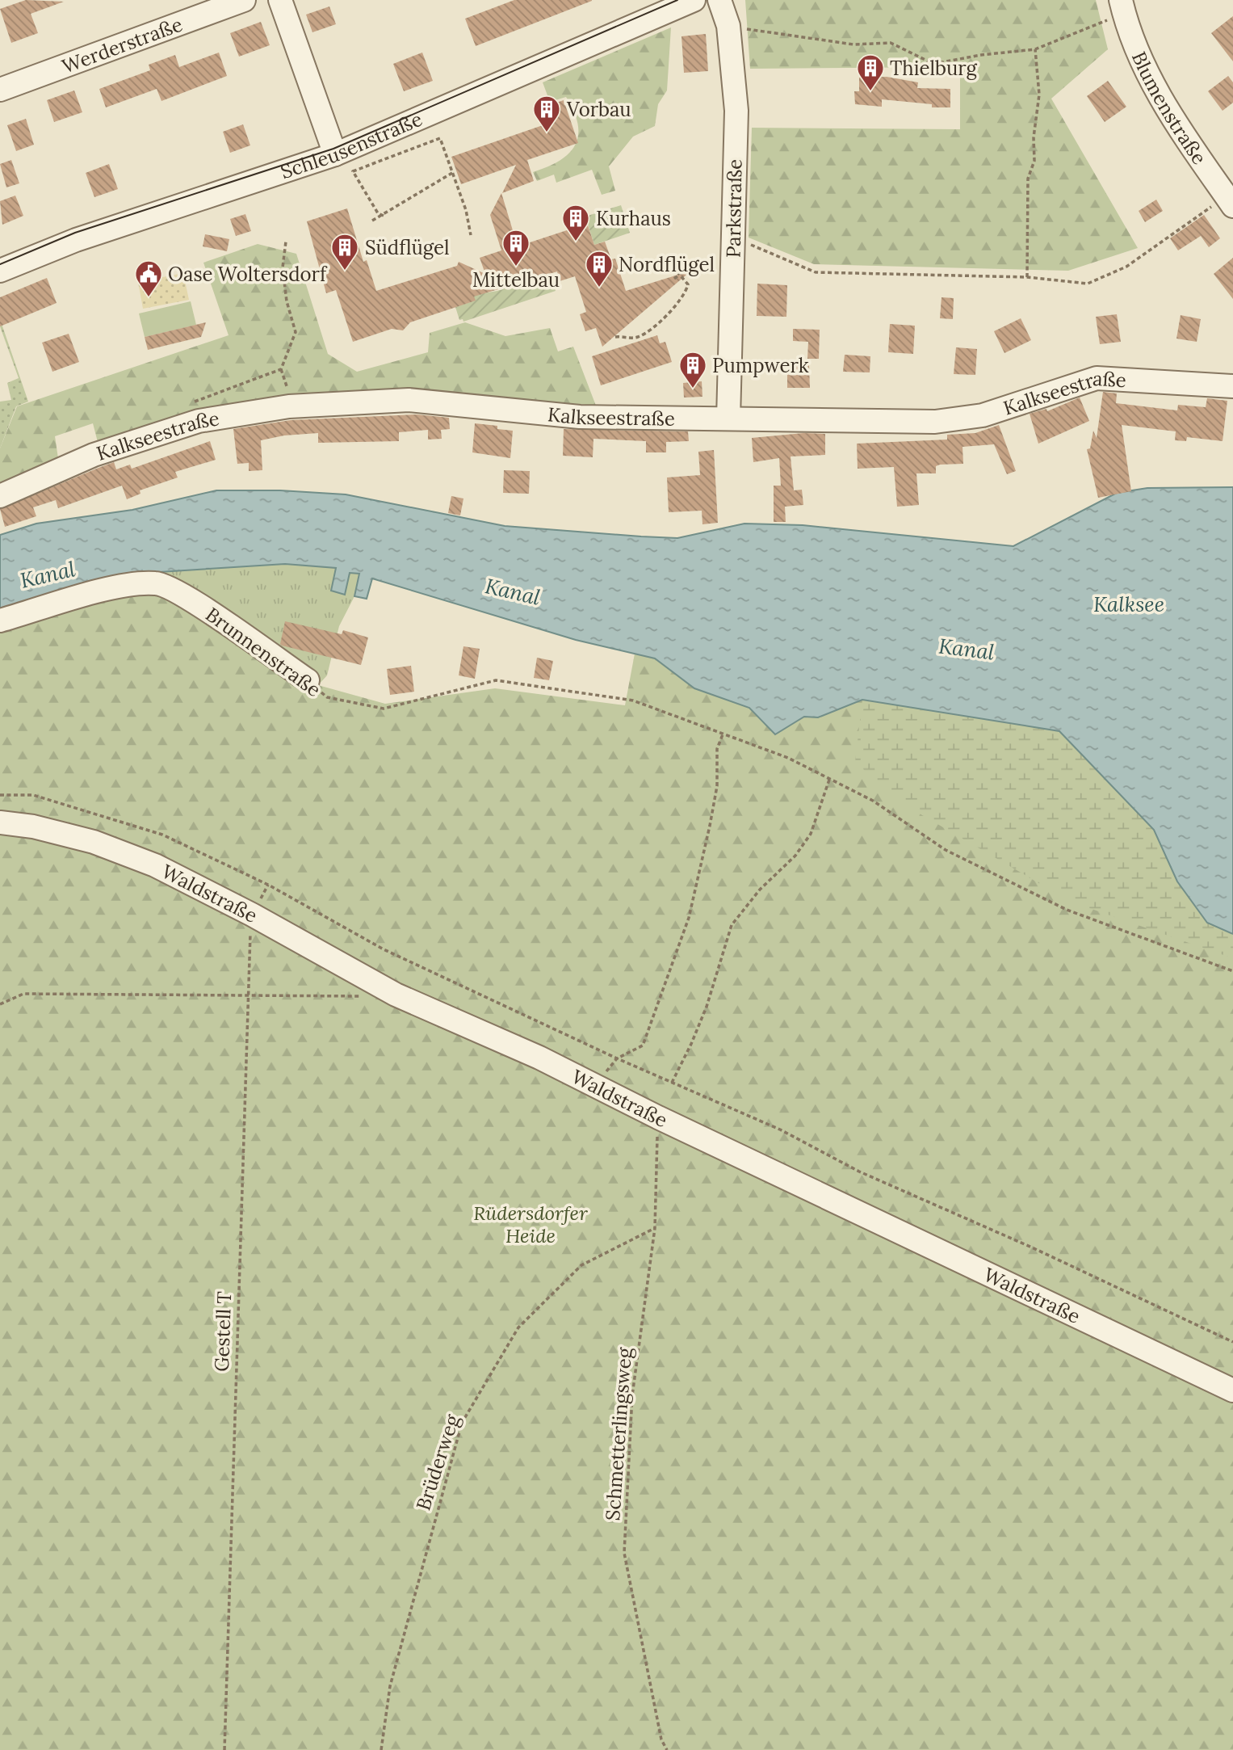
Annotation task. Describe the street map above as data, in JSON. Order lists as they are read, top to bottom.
{
  "streets": {
    "street": [
      "Werderstraße",
      "Blumenstraße",
      "Schleusenstraße",
      "Parkstraße",
      "Kalkseestraße",
      "Brunnenstraße",
      "Waldstraße"
    ],
    "path": ["Gestell T", "Schmetterlingsweg", "Brüderweg"]
  },
  "crossings": [
    ["Parkstraße", "Kalkseestraße"],
    ["Waldstraße", "Gestell T"],
    ["Waldstraße", "Schmetterlingsweg"],
    ["Schmetterlingsweg", "Brüderweg"]
  ],
  "water": ["Kanal", "Kalksee"],
  "parks": ["Rüdersdorfer Heide"],
  "places": {
    "building": [
      "Thielburg",
      "Vorbau",
      "Kurhaus",
      "Mittelbau",
      "Südflügel",
      "Nordflügel",
      "Pumpwerk"
    ],
    "public building": ["Oase Woltersdorf"]
  }
}
